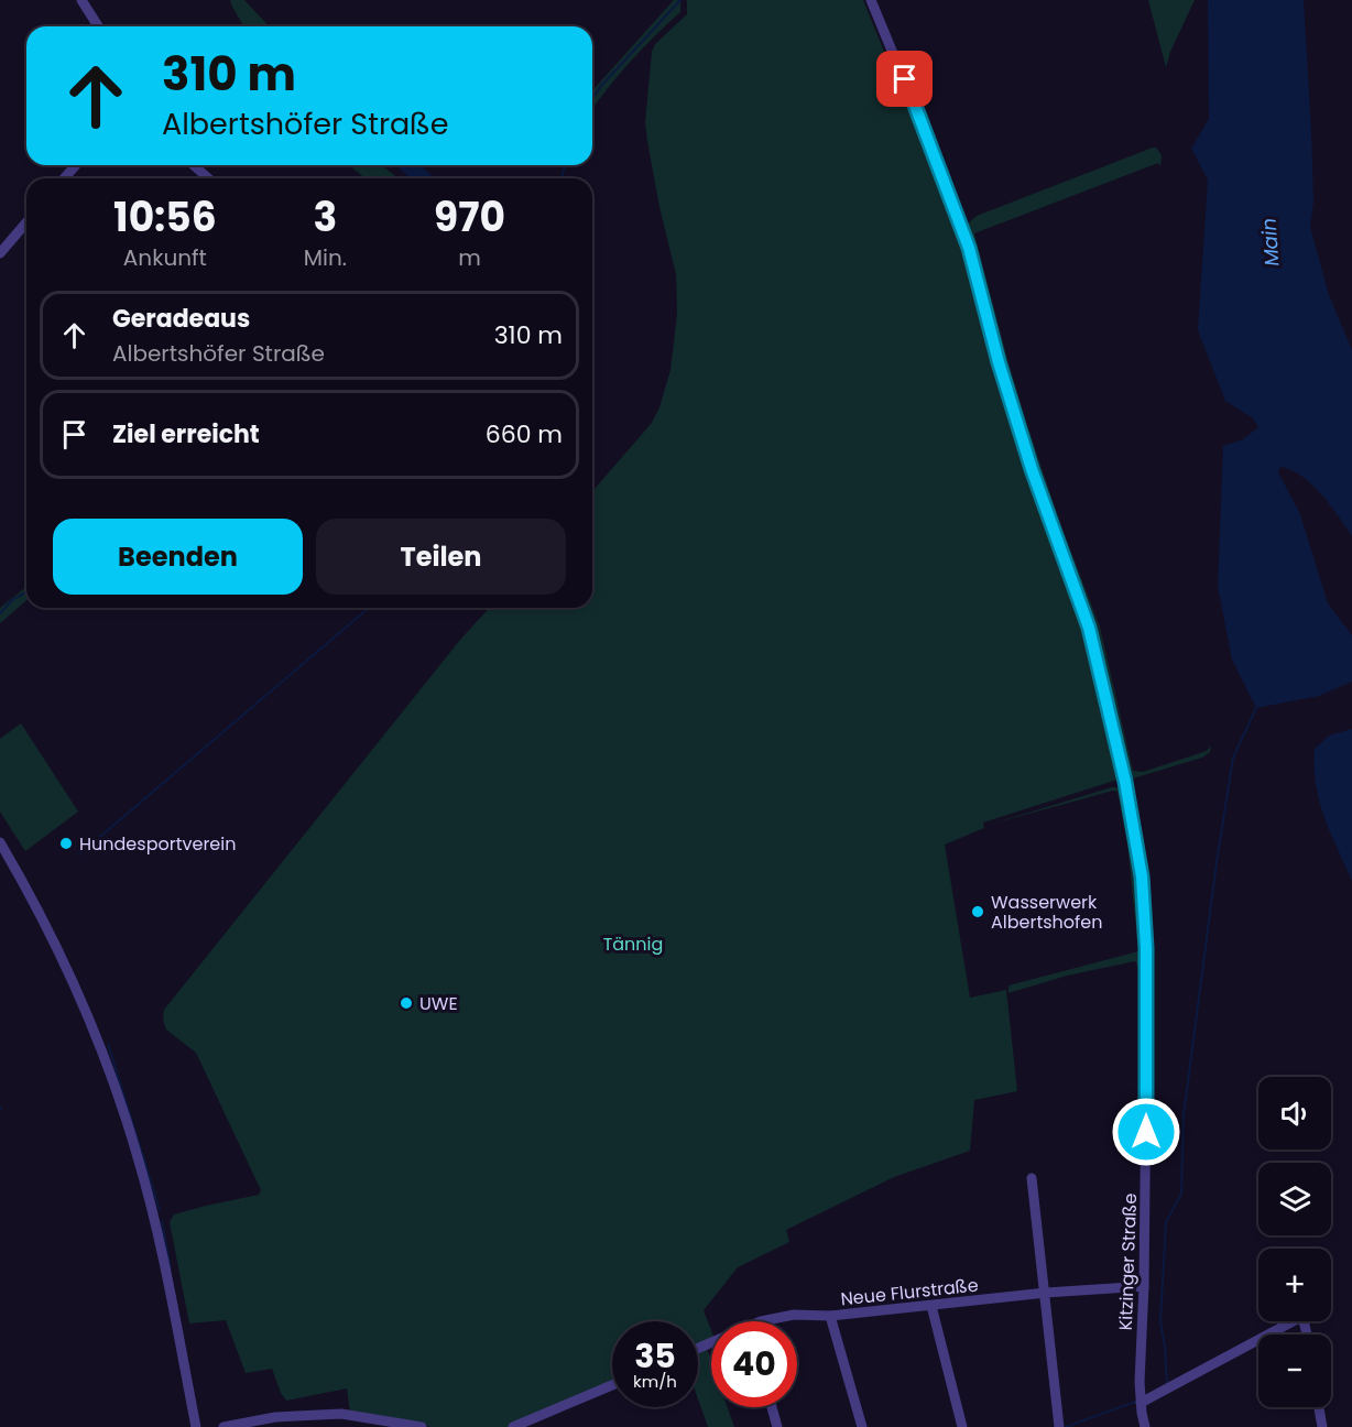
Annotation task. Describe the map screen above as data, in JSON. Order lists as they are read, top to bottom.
{
  "streets": {
    "street": ["Kitzinger Straße", "Neue Flurstraße"]
  },
  "crossings": [
    ["Kitzinger Straße", "Neue Flurstraße"]
  ],
  "water": ["Main"],
  "parks": ["Tännig"],
  "places": ["Hundesportverein", "Wasserwerk Albertshofen", "UWE"],
  "page": {
    "turn": ["310 m", "Albertshöfer Straße"],
    "eta": [
      "10:56",
      "Ankunft",
      "3",
      "Min.",
      "970",
      "m"
    ],
    "list": [
      {
        "name": "Geradeaus",
        "note": "Albertshöfer Straße",
        "value": "310 m"
      },
      {
        "name": "Ziel erreicht",
        "value": "660 m"
      }
    ],
    "buttons": ["Beenden", "Teilen"],
    "map_buttons": ["+", "−"],
    "speed": "35 km/h",
    "limit": "40"
  }
}
